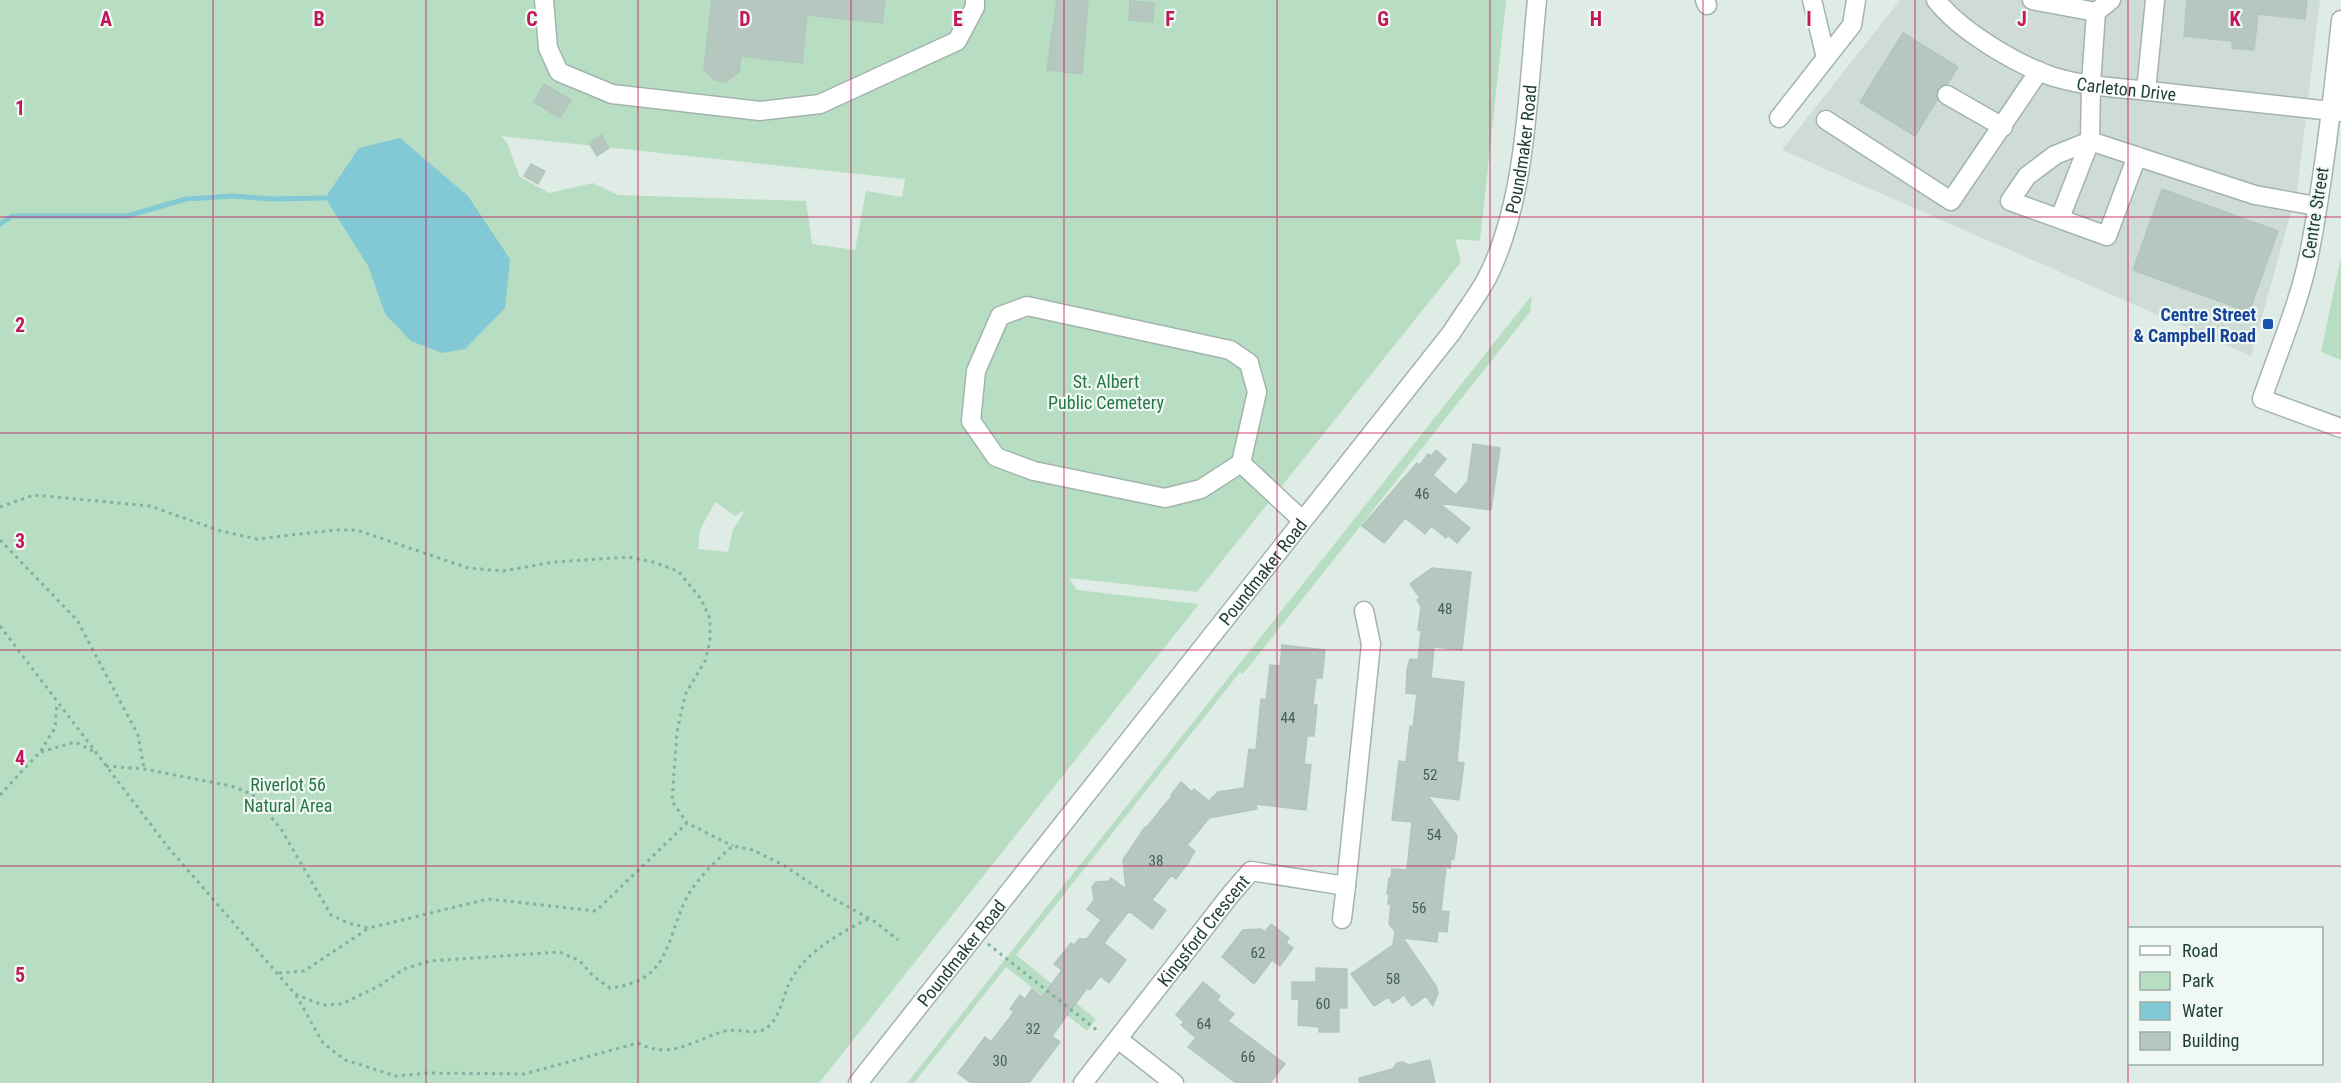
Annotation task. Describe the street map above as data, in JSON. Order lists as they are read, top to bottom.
{
  "streets": {
    "street": [
      "Carleton Drive",
      "Poundmaker Road",
      "Centre Street",
      "Kingsford Crescent"
    ]
  },
  "crossings": [
    ["Carleton Drive", "Centre Street"]
  ],
  "parks": ["St. Albert Public Cemetery", "Riverlot 56 Natural Area"],
  "places": {
    "transit": ["Centre Street & Campbell Road"]
  },
  "house_numbers": [
    "46",
    "48",
    "44",
    "52",
    "54",
    "38",
    "56",
    "62",
    "58",
    "60",
    "64",
    "32",
    "66",
    "30"
  ],
  "legend": [
    "Road",
    "Park",
    "Water",
    "Building"
  ],
  "grid": {
    "columns": [
      "A",
      "B",
      "C",
      "D",
      "E",
      "F",
      "G",
      "H",
      "I",
      "J",
      "K"
    ],
    "rows": [
      "1",
      "2",
      "3",
      "4",
      "5"
    ]
  }
}
